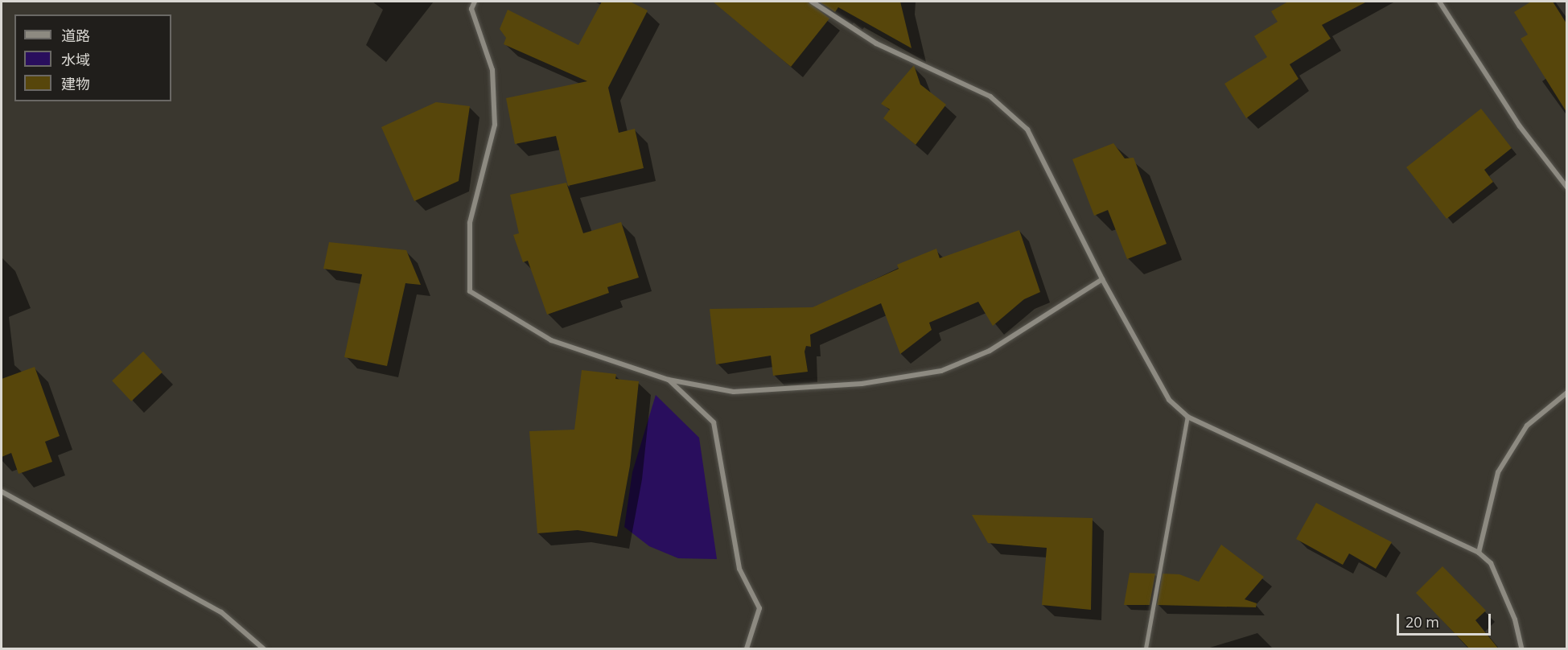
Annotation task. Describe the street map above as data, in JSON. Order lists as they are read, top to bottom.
{
  "legend": ["道路", "水域", "建物"],
  "scale_bar": "20 m"
}
